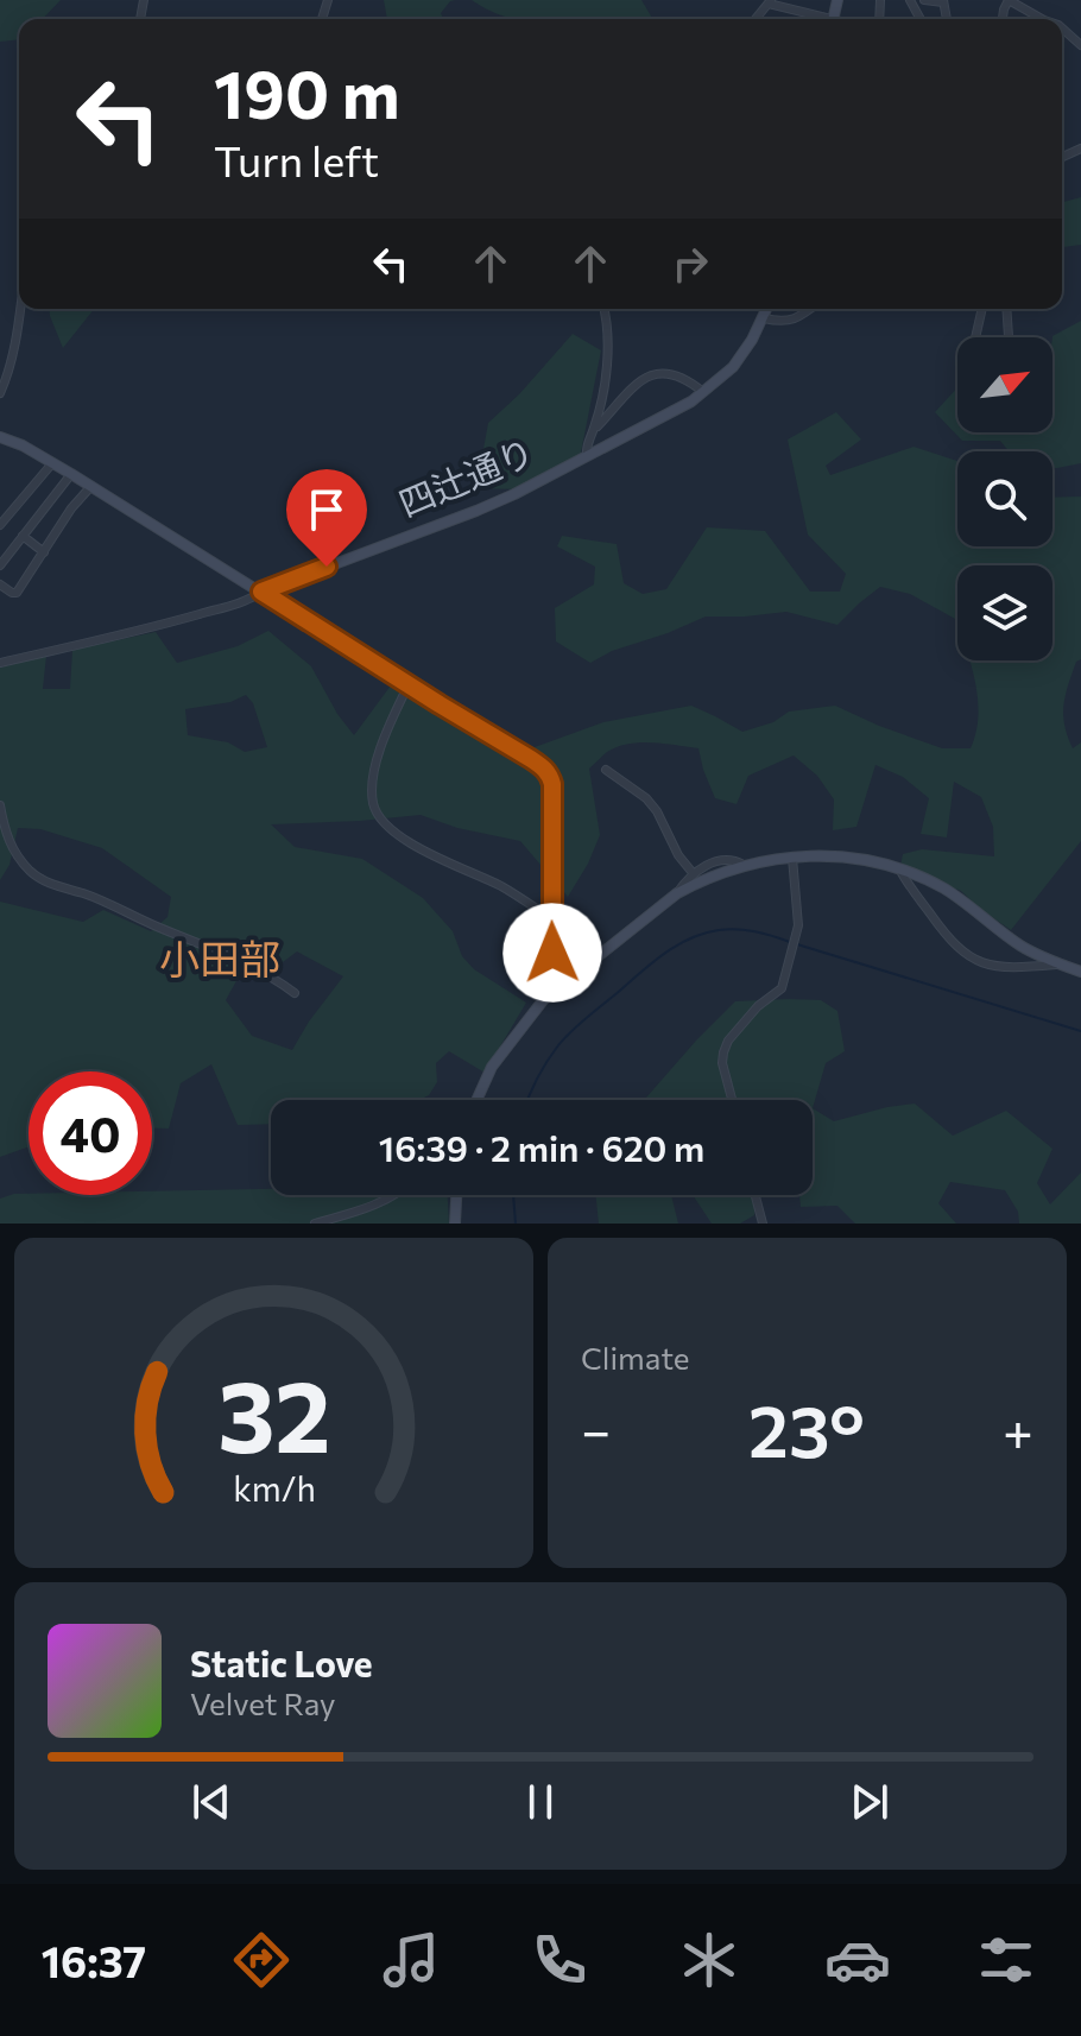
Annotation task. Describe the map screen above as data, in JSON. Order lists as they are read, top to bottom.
{
  "streets": {
    "street": ["四辻通り"]
  },
  "districts": ["小田部"],
  "north": "top right",
  "page": {
    "turn": ["190 m", "Turn left"],
    "limit": "40",
    "trip": "16:39 · 2 min · 620 m",
    "tile": "Climate",
    "heat": ["−", "23°", "+"],
    "song": ["Static Love", "Velvet Ray"],
    "tabs": "16:37",
    "gauge": ["32", "km/h"]
  }
}
